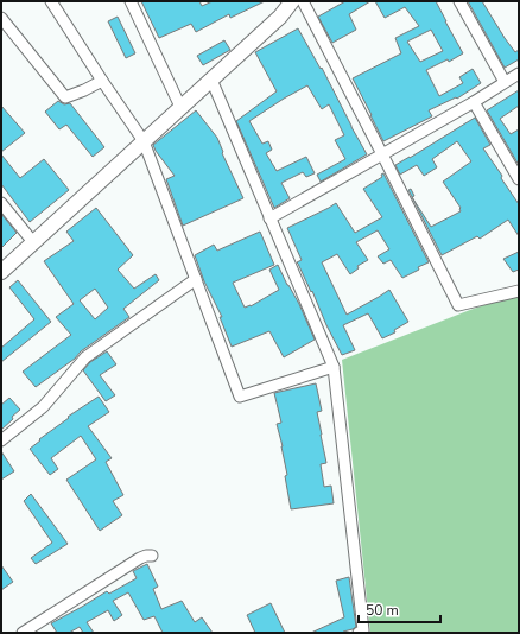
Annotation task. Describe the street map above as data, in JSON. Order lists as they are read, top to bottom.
{
  "scale_bar": "50 m"
}
